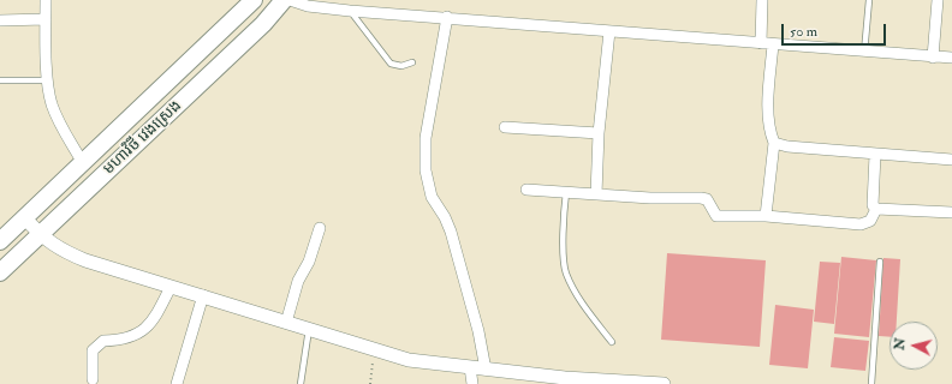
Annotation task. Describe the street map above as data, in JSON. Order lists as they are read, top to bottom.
{
  "streets": {
    "main road": ["មហាវិថី វេងស្រេង"]
  },
  "scale_bar": "50 m",
  "north": "left"
}
